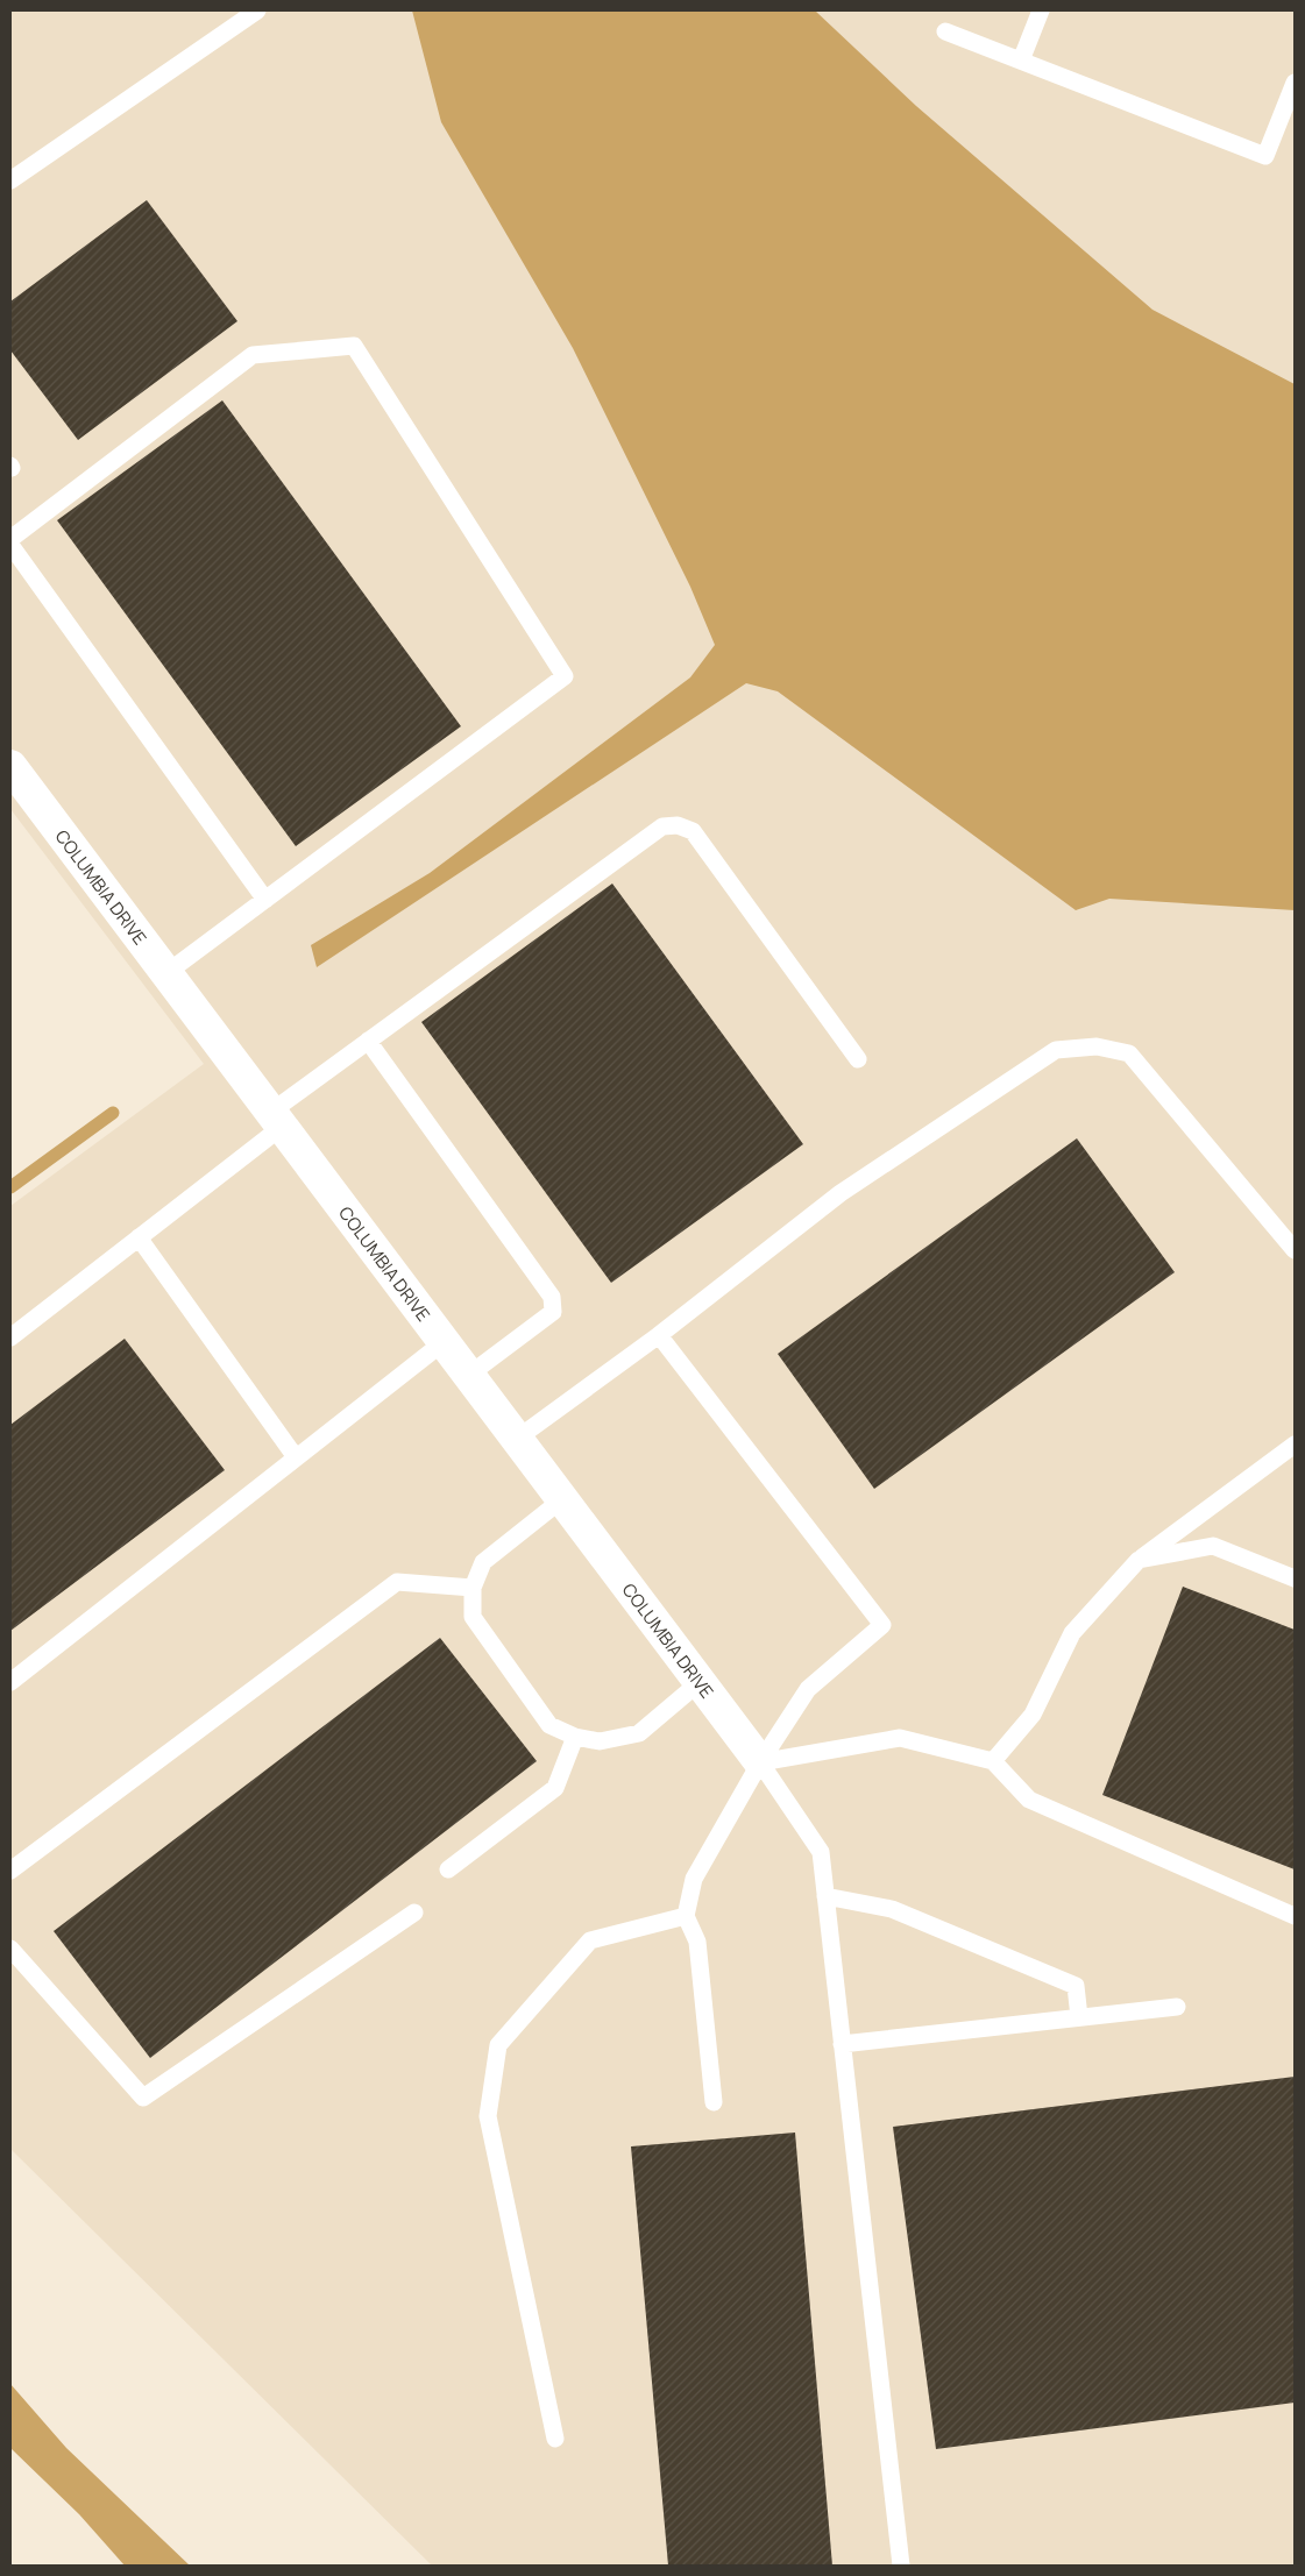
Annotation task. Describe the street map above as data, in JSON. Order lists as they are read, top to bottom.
{
  "streets": {
    "street": ["COLUMBIA DRIVE"]
  }
}
